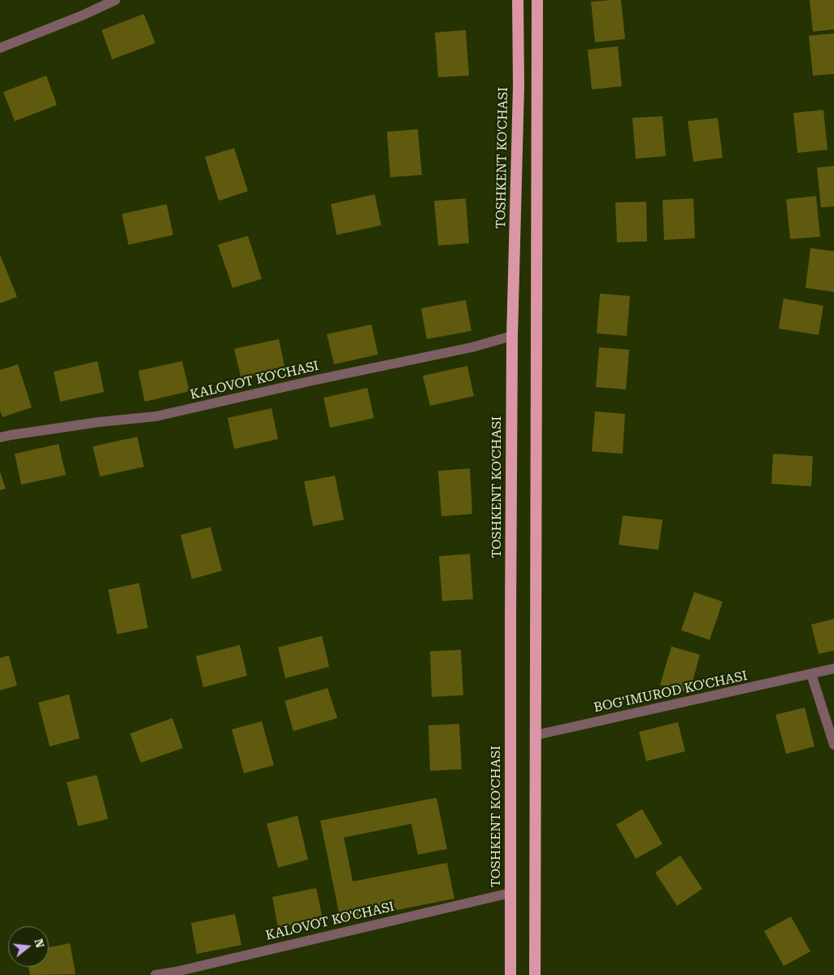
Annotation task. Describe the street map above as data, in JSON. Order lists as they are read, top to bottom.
{
  "streets": {
    "highway": ["TOSHKENT KO'CHASI"],
    "street": ["KALOVOT KO'CHASI", "BOG'IMUROD KO'CHASI"]
  },
  "crossings": [
    ["TOSHKENT KO'CHASI", "KALOVOT KO'CHASI"]
  ],
  "north": "right"
}
